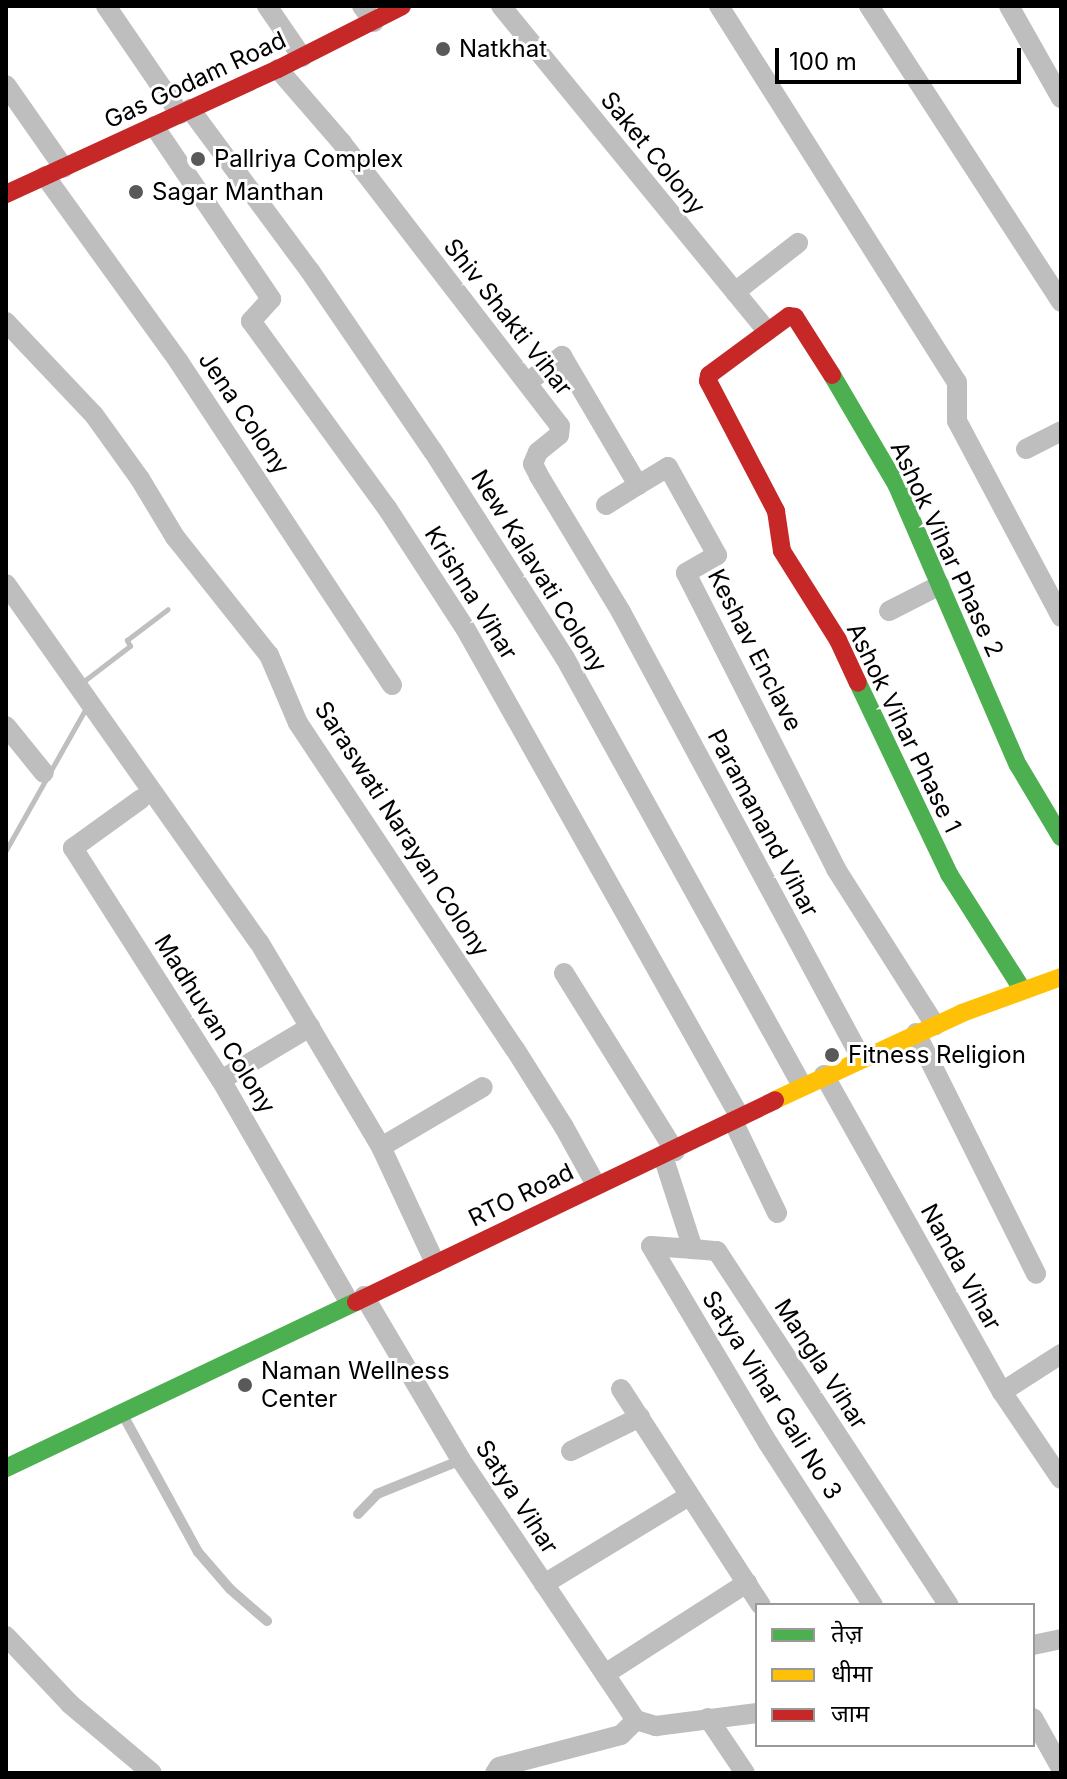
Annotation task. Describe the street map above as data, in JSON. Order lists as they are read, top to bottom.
{
  "streets": {
    "street": [
      "Gas Godam Road",
      "Saket Colony",
      "Shiv Shakti Vihar",
      "Jena Colony",
      "Ashok Vihar Phase 2",
      "New Kalavati Colony",
      "Krishna Vihar",
      "Keshav Enclave",
      "Ashok Vihar Phase 1",
      "Paramanand Vihar",
      "Saraswati Narayan Colony",
      "Madhuvan Colony",
      "RTO Road",
      "Nanda Vihar",
      "Mangla Vihar",
      "Satya Vihar Gali No 3",
      "Satya Vihar"
    ]
  },
  "crossings": [
    ["Gas Godam Road", "Shiv Shakti Vihar"],
    ["Gas Godam Road", "Jena Colony"],
    ["Gas Godam Road", "New Kalavati Colony"],
    ["Gas Godam Road", "Krishna Vihar"],
    ["Saket Colony", "Ashok Vihar Phase 2"],
    ["Saket Colony", "Ashok Vihar Phase 1"],
    ["Shiv Shakti Vihar", "Paramanand Vihar"],
    ["Ashok Vihar Phase 2", "Ashok Vihar Phase 1"],
    ["New Kalavati Colony", "RTO Road"],
    ["Krishna Vihar", "RTO Road"],
    ["Keshav Enclave", "RTO Road"],
    ["Ashok Vihar Phase 1", "RTO Road"],
    ["Paramanand Vihar", "RTO Road"],
    ["Saraswati Narayan Colony", "RTO Road"],
    ["Madhuvan Colony", "RTO Road"],
    ["Madhuvan Colony", "Satya Vihar"],
    ["RTO Road", "Nanda Vihar"],
    ["RTO Road", "Satya Vihar"],
    ["Mangla Vihar", "Satya Vihar Gali No 3"]
  ],
  "places": [
    "Natkhat",
    "Pallriya Complex",
    "Sagar Manthan",
    "Fitness Religion",
    "Naman Wellness Center"
  ],
  "legend": ["तेज़", "धीमा", "जाम"],
  "scale_bar": "100 m"
}
